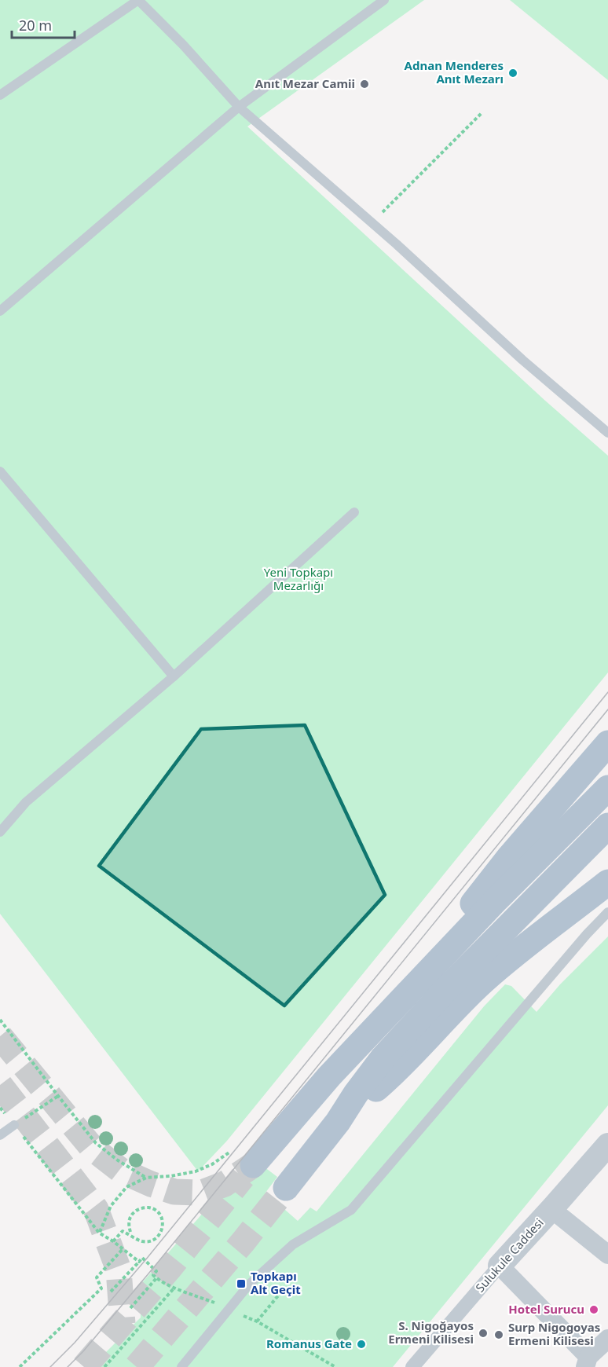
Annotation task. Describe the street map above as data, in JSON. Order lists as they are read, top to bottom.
{
  "streets": {
    "street": ["Sulukule Caddesi"]
  },
  "parks": ["Yeni Topkapı Mezarlığı"],
  "places": {
    "other": [
      "Adnan Menderes Anıt Mezarı",
      "Anıt Mezar Camii",
      "Hotel Surucu",
      "S. Nigoğayos Ermeni Kilisesi",
      "Surp Nigogoyas Ermeni Kilisesi",
      "Romanus Gate"
    ],
    "transit": ["Topkapı Alt Geçit"]
  },
  "scale_bar": "20 m"
}
